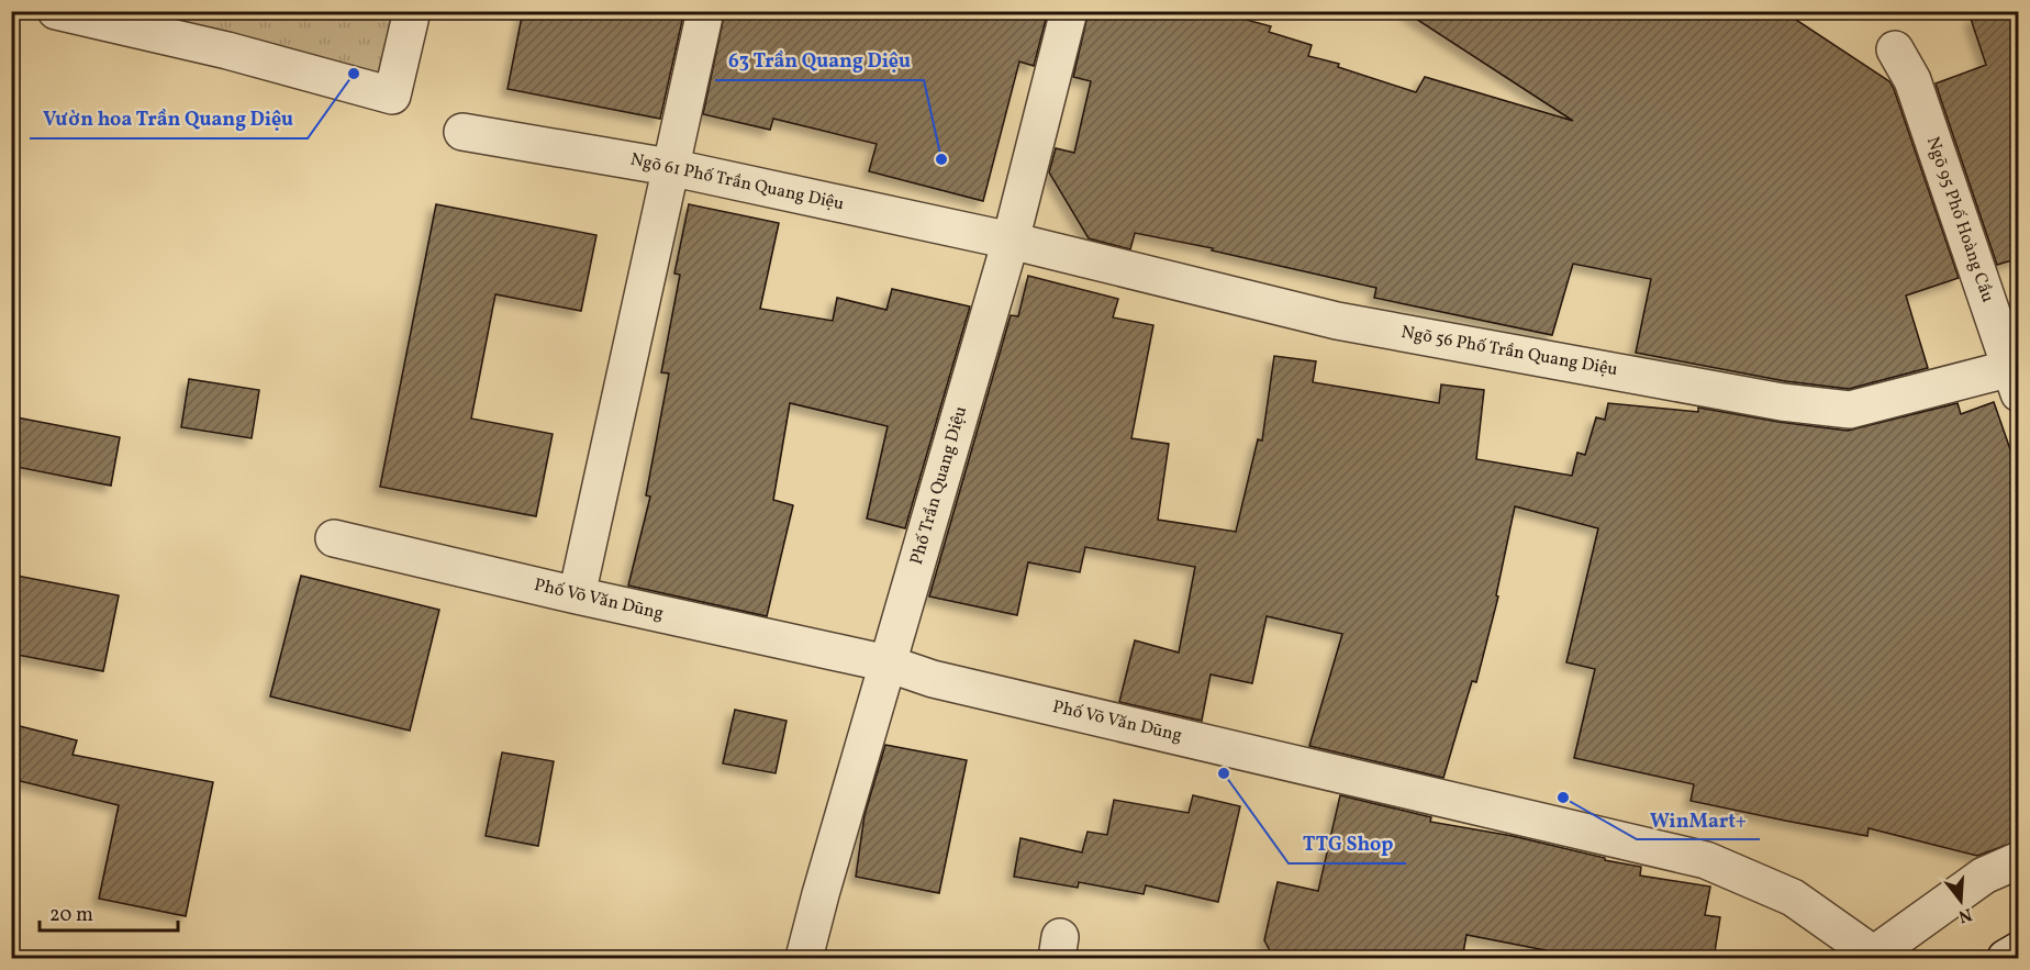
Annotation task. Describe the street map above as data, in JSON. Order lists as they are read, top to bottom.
{
  "streets": {
    "street": [
      "Ngõ 61 Phố Trần Quang Diệu",
      "Ngõ 95 Phố Hoàng Cầu",
      "Ngõ 56 Phố Trần Quang Diệu",
      "Phố Trần Quang Diệu",
      "Phố Võ Văn Dũng"
    ]
  },
  "crossings": [
    ["Ngõ 61 Phố Trần Quang Diệu", "Ngõ 56 Phố Trần Quang Diệu"],
    ["Ngõ 61 Phố Trần Quang Diệu", "Phố Trần Quang Diệu"],
    ["Ngõ 95 Phố Hoàng Cầu", "Ngõ 56 Phố Trần Quang Diệu"],
    ["Ngõ 56 Phố Trần Quang Diệu", "Phố Trần Quang Diệu"],
    ["Phố Trần Quang Diệu", "Phố Võ Văn Dũng"]
  ],
  "places": [
    "Vườn hoa Trần Quang Diệu",
    "63 Trần Quang Diệu",
    "TTG Shop",
    "WinMart+"
  ],
  "scale_bar": "20 m",
  "north": "bottom"
}
